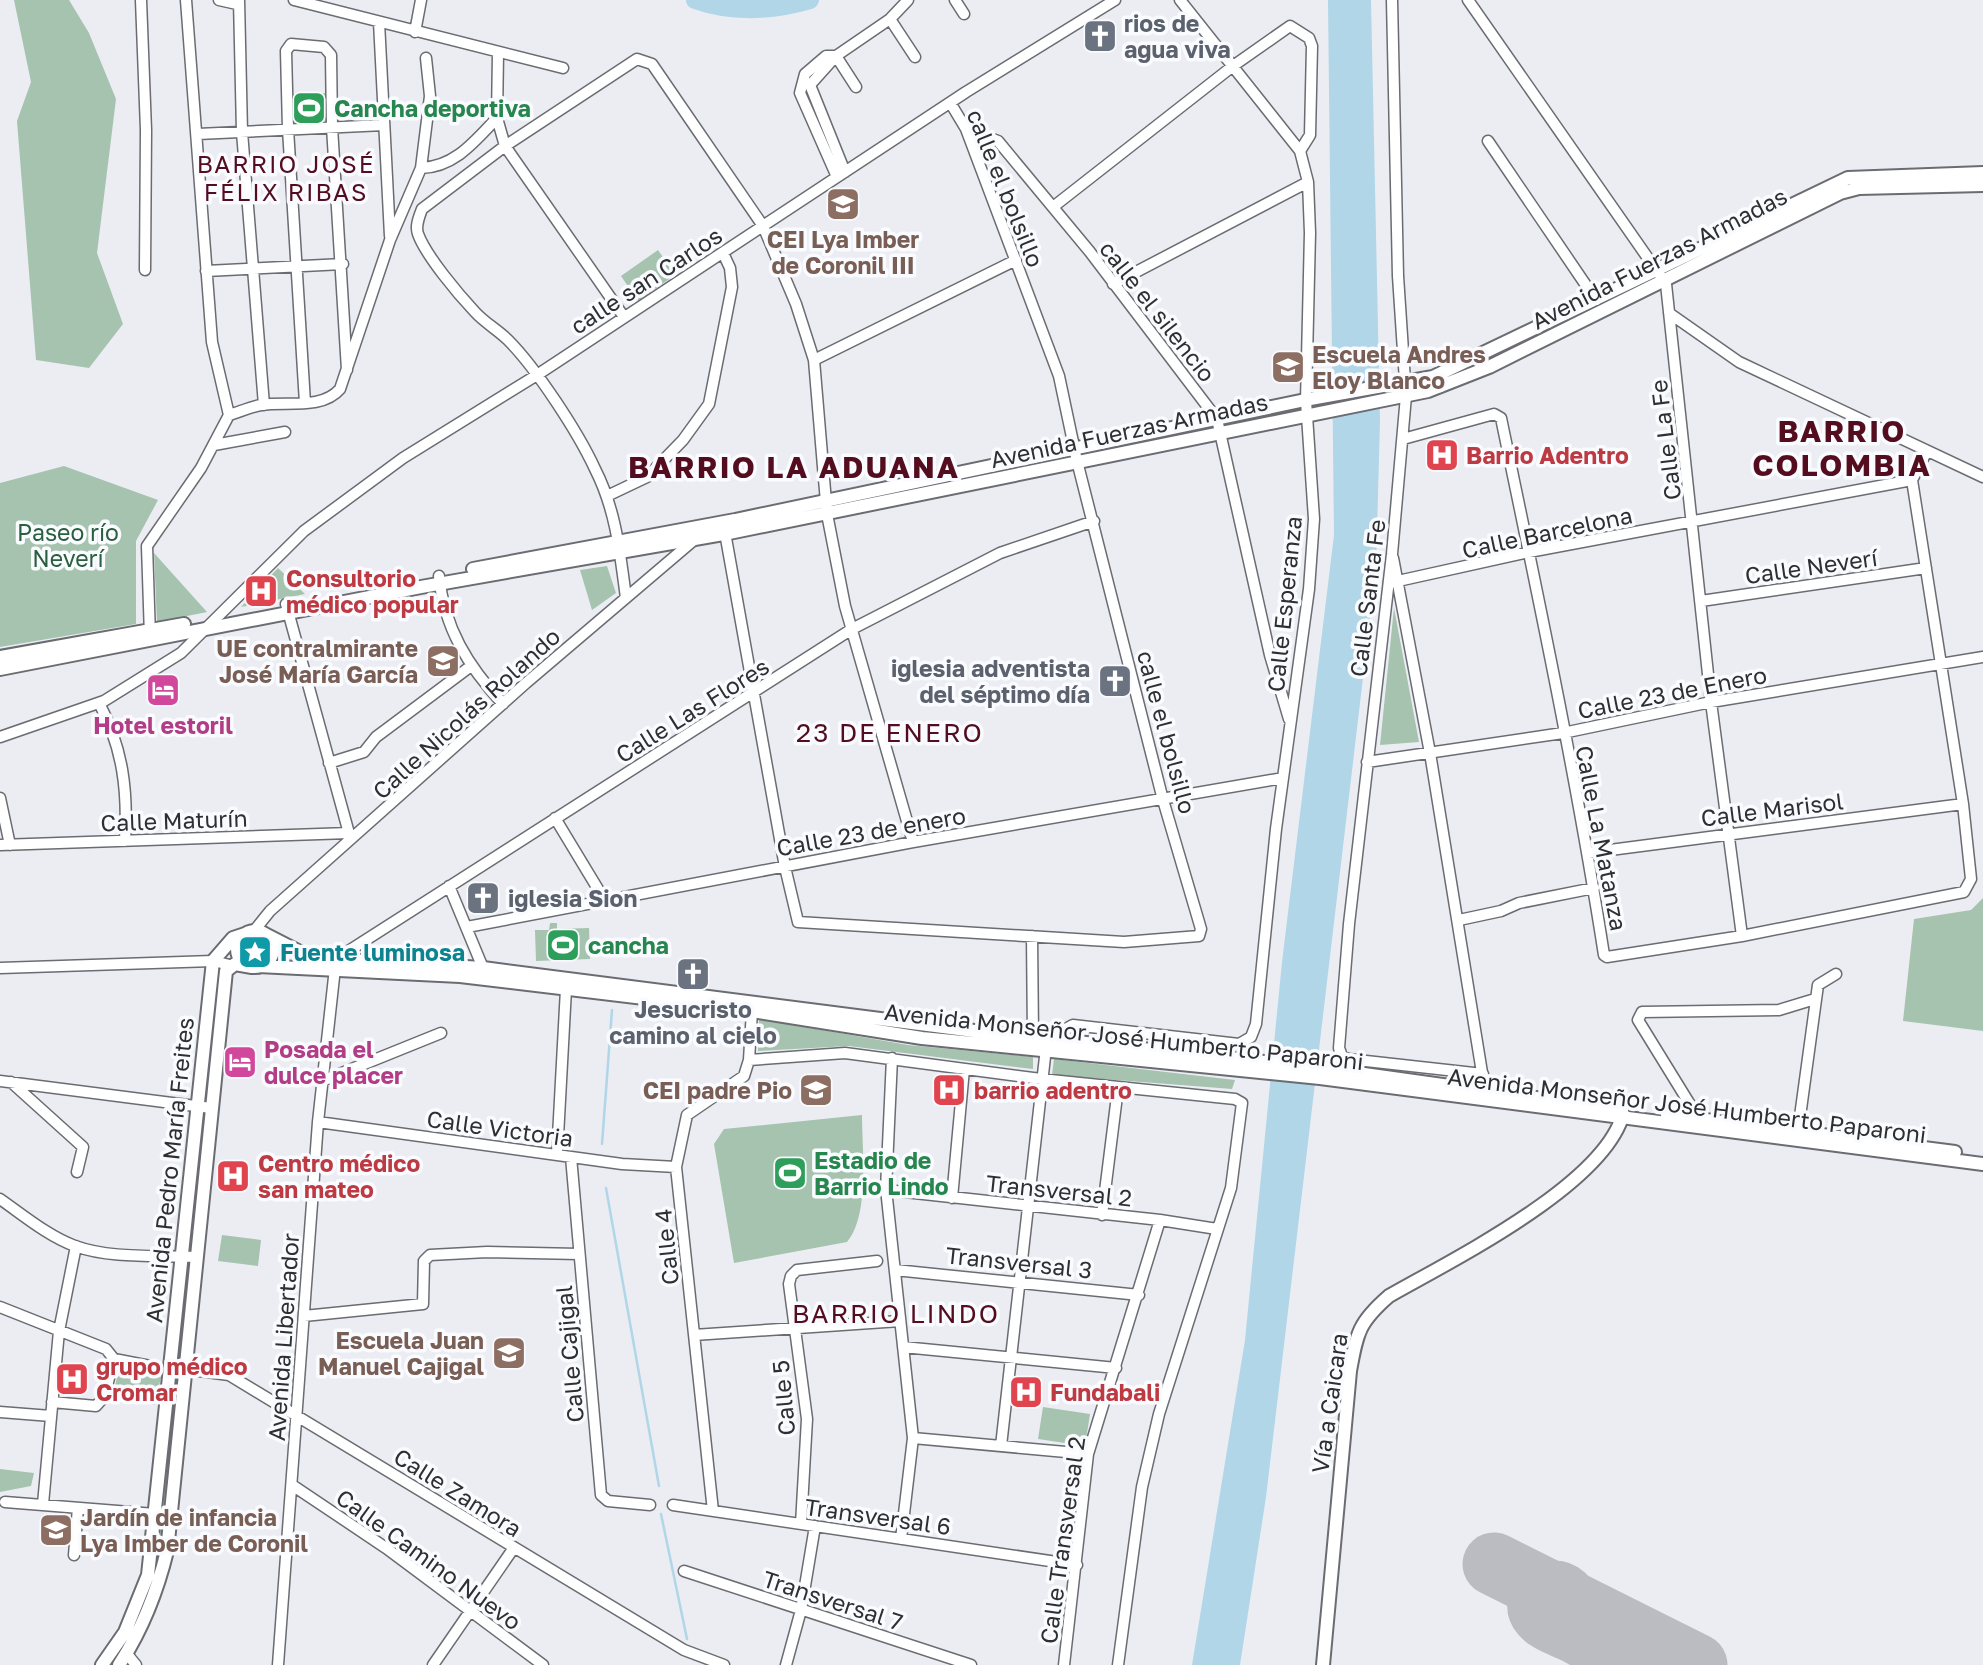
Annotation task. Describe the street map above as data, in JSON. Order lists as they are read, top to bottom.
{
  "streets": {
    "street": [
      "calle el bolsillo",
      "Avenida Fuerzas Armadas",
      "calle san Carlos",
      "calle el silencio",
      "Calle La Fe",
      "Calle Barcelona",
      "Calle Neverí",
      "Calle Santa Fe",
      "Calle Esperanza",
      "Calle 23 de Enero",
      "Calle Las Flores",
      "Calle Nicolás Rolando",
      "Calle Marisol",
      "Calle Maturín",
      "Calle 23 de enero",
      "Calle La Matanza",
      "Avenida Monseñor José Humberto Paparoni",
      "Calle Victoria",
      "Avenida Pedro María Freites",
      "Transversal 2",
      "Calle 4",
      "Transversal 3",
      "Avenida Libertador",
      "Calle Cajigal",
      "Calle 5",
      "Vía a Caicara",
      "Calle Zamora",
      "Transversal 6",
      "Calle Transversal 2",
      "Calle Camino Nuevo",
      "Transversal 7"
    ]
  },
  "crossings": [
    ["calle el bolsillo", "Avenida Fuerzas Armadas"],
    ["calle el bolsillo", "calle san Carlos"],
    ["calle el bolsillo", "calle el silencio"],
    ["calle el bolsillo", "Calle Las Flores"],
    ["calle el bolsillo", "Calle 23 de enero"],
    ["Avenida Fuerzas Armadas", "calle san Carlos"],
    ["Avenida Fuerzas Armadas", "calle el silencio"],
    ["Avenida Fuerzas Armadas", "Calle La Fe"],
    ["Avenida Fuerzas Armadas", "Calle Santa Fe"],
    ["Avenida Fuerzas Armadas", "Calle Esperanza"],
    ["Avenida Fuerzas Armadas", "Calle Nicolás Rolando"],
    ["calle el silencio", "Calle Esperanza"],
    ["Calle La Fe", "Calle Barcelona"],
    ["Calle La Fe", "Calle Neverí"],
    ["Calle La Fe", "Calle 23 de Enero"],
    ["Calle La Fe", "Calle Marisol"],
    ["Calle La Fe", "Calle La Matanza"],
    ["Calle Barcelona", "Calle La Matanza"],
    ["Calle Santa Fe", "Calle 23 de Enero"],
    ["Calle Santa Fe", "Calle La Matanza"],
    ["Calle Esperanza", "Calle 23 de enero"],
    ["Calle Esperanza", "Avenida Monseñor José Humberto Paparoni"],
    ["Calle 23 de Enero", "Calle La Matanza"],
    ["Calle Las Flores", "Avenida Monseñor José Humberto Paparoni"],
    ["Calle Las Flores", "Avenida Libertador"],
    ["Calle Nicolás Rolando", "Calle Maturín"],
    ["Calle Nicolás Rolando", "Avenida Monseñor José Humberto Paparoni"],
    ["Calle Marisol", "Calle La Matanza"],
    ["Avenida Monseñor José Humberto Paparoni", "Avenida Pedro María Freites"],
    ["Avenida Monseñor José Humberto Paparoni", "Avenida Libertador"],
    ["Avenida Monseñor José Humberto Paparoni", "Vía a Caicara"],
    ["Calle Victoria", "Calle 4"],
    ["Calle Victoria", "Avenida Libertador"],
    ["Calle Victoria", "Calle Cajigal"],
    ["Avenida Pedro María Freites", "Calle Zamora"],
    ["Transversal 2", "Calle Transversal 2"],
    ["Calle 4", "Transversal 6"],
    ["Transversal 3", "Calle Transversal 2"],
    ["Avenida Libertador", "Calle Zamora"],
    ["Avenida Libertador", "Calle Camino Nuevo"],
    ["Calle 5", "Transversal 6"],
    ["Transversal 6", "Calle Transversal 2"]
  ],
  "districts": [
    "BARRIO JOSÉ FÉLIX RIBAS",
    "BARRIO COLOMBIA",
    "BARRIO LA ADUANA",
    "23 DE ENERO",
    "BARRIO LINDO"
  ],
  "parks": ["Paseo río Neverí"],
  "places": {
    "church": [
      "rios de agua viva",
      "iglesia adventista del séptimo día",
      "iglesia Sion",
      "Jesucristo camino al cielo"
    ],
    "sports": ["Cancha deportiva", "cancha", "Estadio de Barrio Lindo"],
    "school or university": [
      "CEI Lya Imber de Coronil III",
      "Escuela Andres Eloy Blanco",
      "UE contralmirante José María García",
      "CEI padre Pio",
      "Escuela Juan Manuel Cajigal",
      "Jardín de infancia Lya Imber de Coronil"
    ],
    "hospital": [
      "Barrio Adentro",
      "Consultorio médico popular",
      "barrio adentro",
      "Centro médico san mateo",
      "grupo médico Cromar",
      "Fundabali"
    ],
    "hotel": ["Hotel estoril", "Posada el dulce placer"],
    "place": ["Fuente luminosa"]
  }
}
